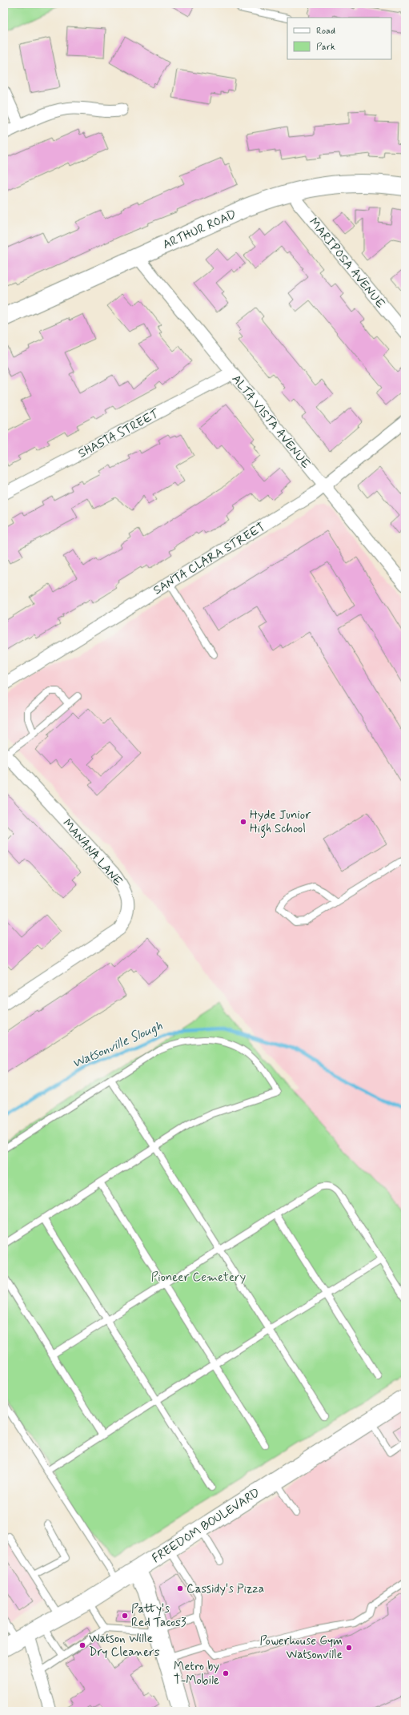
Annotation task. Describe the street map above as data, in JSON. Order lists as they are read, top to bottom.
{
  "streets": {
    "street": [
      "ARTHUR ROAD",
      "MARIPOSA AVENUE",
      "ALTA VISTA AVENUE",
      "SHASTA STREET",
      "SANTA CLARA STREET",
      "MANANA LANE",
      "FREEDOM BOULEVARD"
    ]
  },
  "crossings": [
    ["ARTHUR ROAD", "MARIPOSA AVENUE"],
    ["ARTHUR ROAD", "ALTA VISTA AVENUE"],
    ["ALTA VISTA AVENUE", "SHASTA STREET"],
    ["ALTA VISTA AVENUE", "SANTA CLARA STREET"]
  ],
  "water": ["Watsonville Slough"],
  "parks": ["Pioneer Cemetery"],
  "places": [
    "Hyde Junior High School",
    "Cassidy's Pizza",
    "Patty's Red Tacos3",
    "Watson Wille Dry Cleaners",
    "Powerhouse Gym Watsonville",
    "Metro by T-Mobile"
  ],
  "legend": ["Road", "Park"]
}
